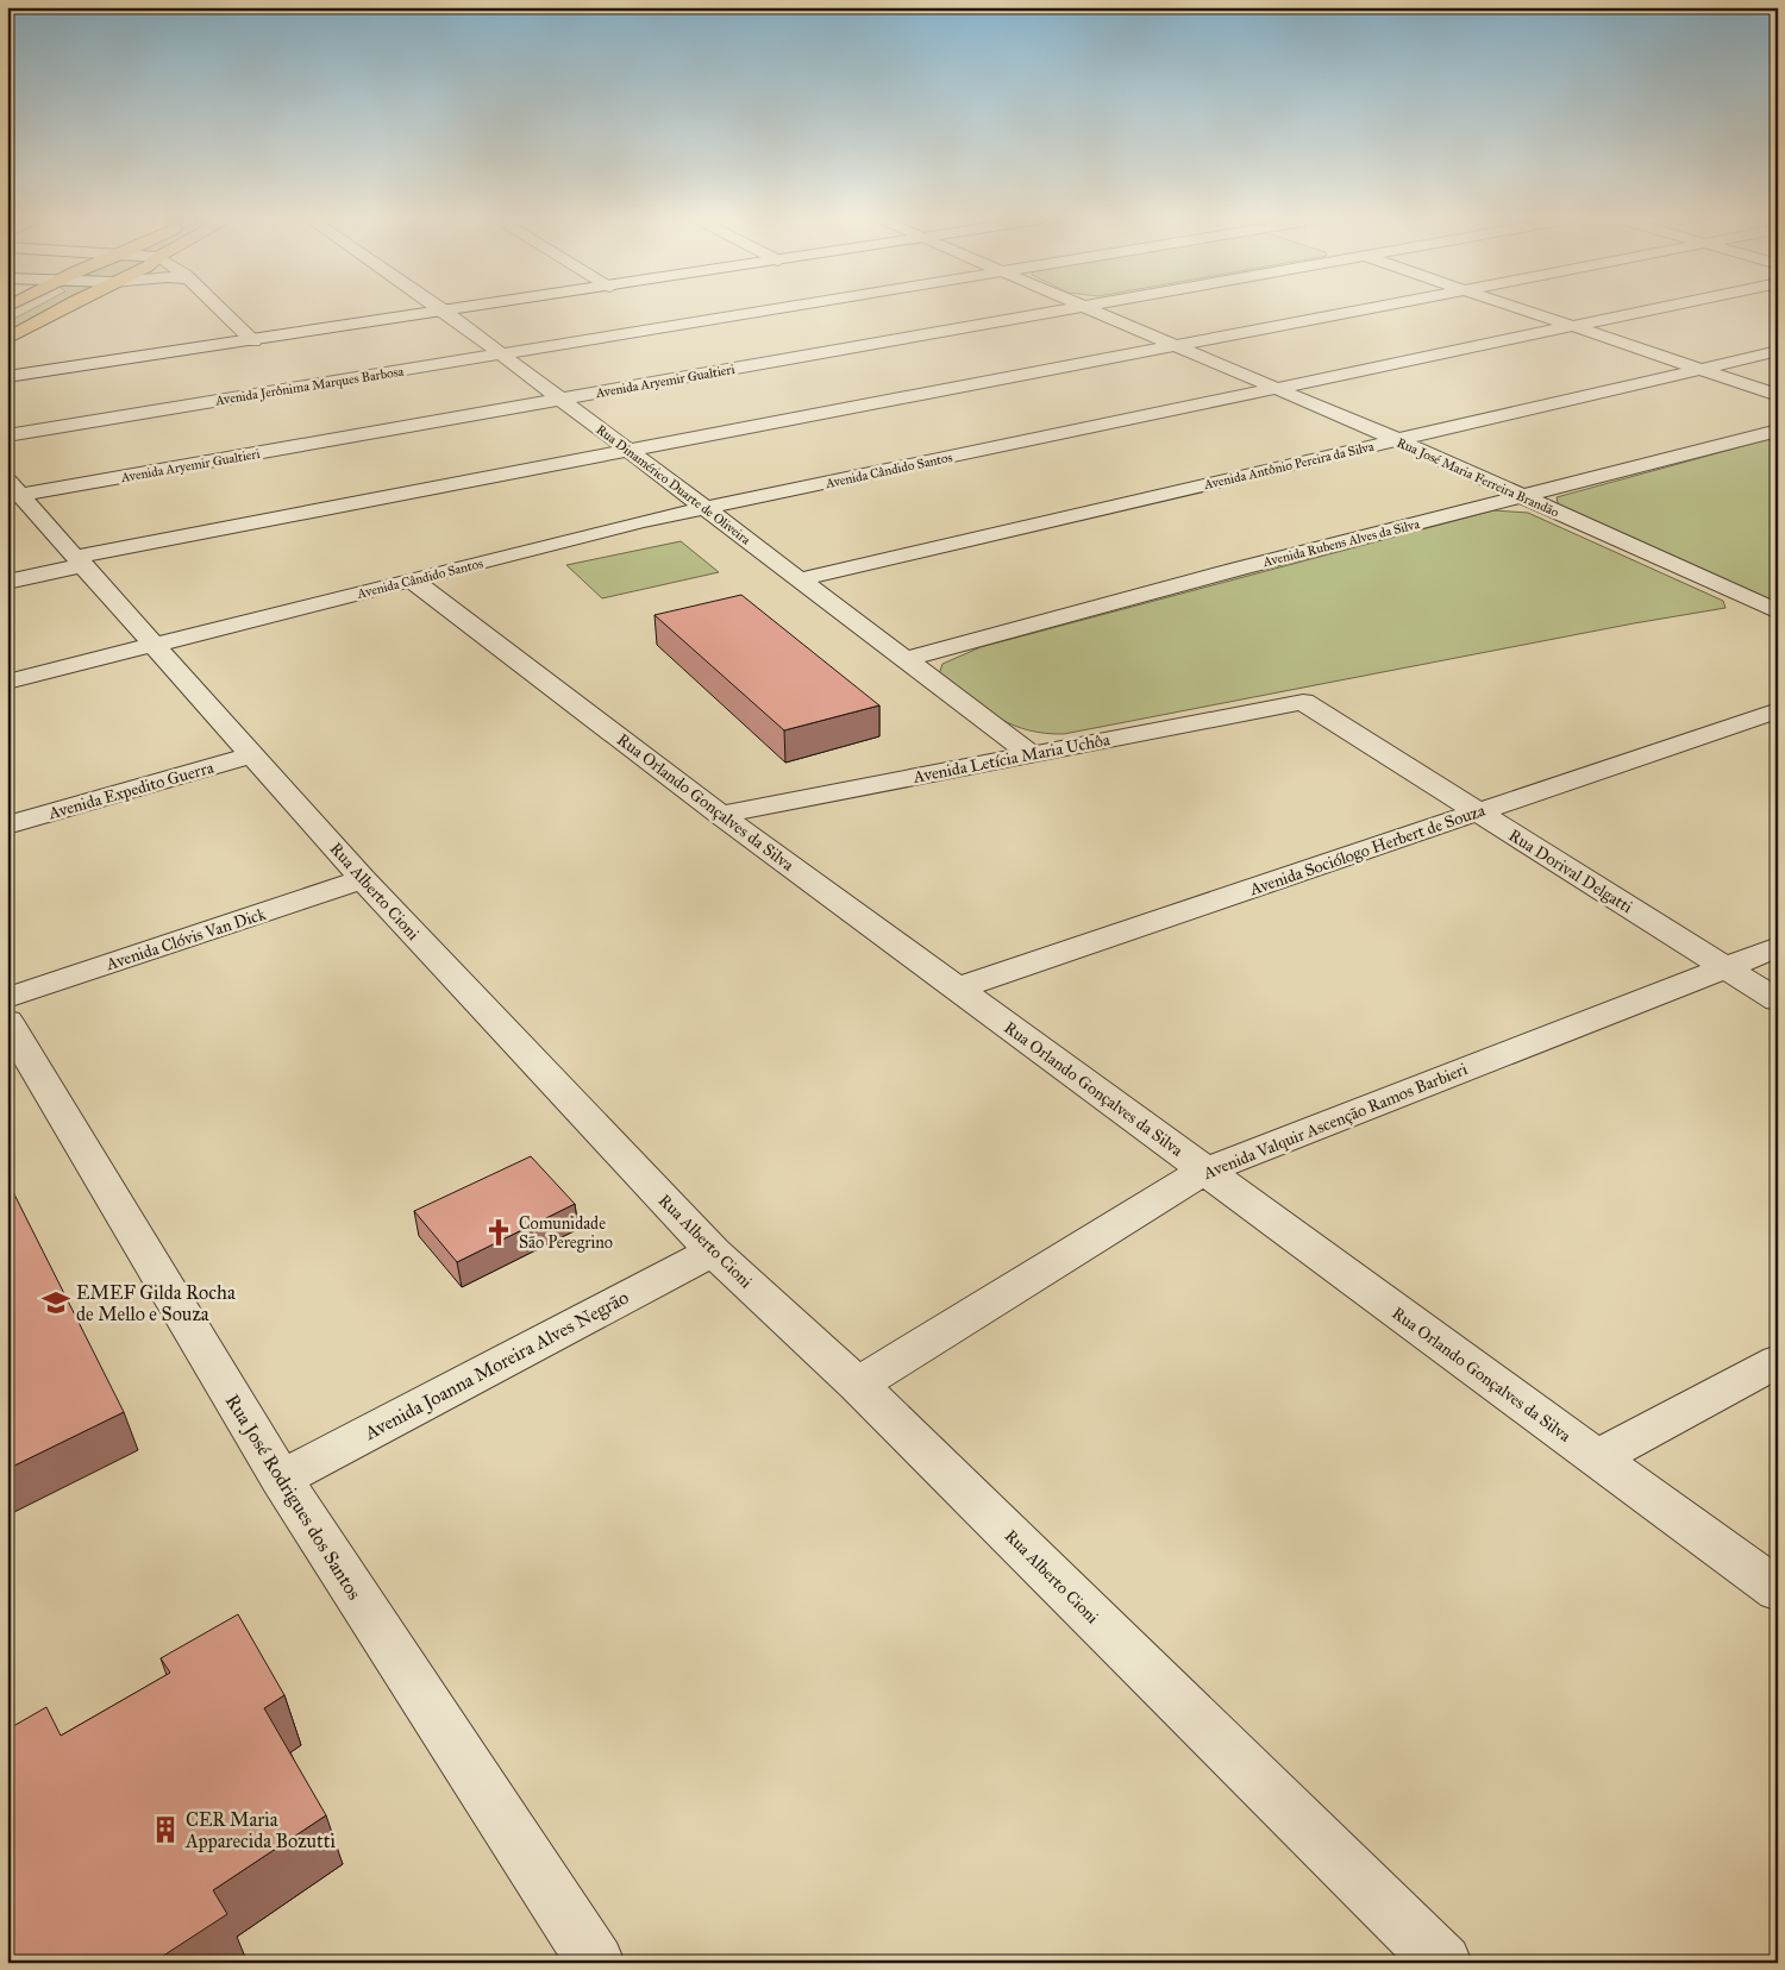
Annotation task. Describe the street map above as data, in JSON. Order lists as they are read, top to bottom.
{
  "streets": {
    "street": [
      "Avenida Aryemir Gualtieri",
      "Avenida Jerônima Marques Barbosa",
      "Avenida Antônio Pereira da Silva",
      "Avenida Cândido Santos",
      "Rua José Maria Ferreira Brandão",
      "Rua Dinamérico Duarte de Oliveira",
      "Avenida Rubens Alves da Silva",
      "Avenida Letícia Maria Uchôa",
      "Avenida Expedito Guerra",
      "Rua Orlando Gonçalves da Silva",
      "Avenida Sociólogo Herbert de Souza",
      "Rua Dorival Delgatti",
      "Rua Alberto Cioni",
      "Avenida Clóvis Van Dick",
      "Avenida Valquir Ascenção Ramos Barbieri",
      "Avenida Joanna Moreira Alves Negrão",
      "Rua José Rodrigues dos Santos"
    ]
  },
  "crossings": [
    ["Avenida Aryemir Gualtieri", "Rua Dinamérico Duarte de Oliveira"],
    ["Avenida Aryemir Gualtieri", "Rua Alberto Cioni"],
    ["Avenida Jerônima Marques Barbosa", "Rua Dinamérico Duarte de Oliveira"],
    ["Avenida Antônio Pereira da Silva", "Rua José Maria Ferreira Brandão"],
    ["Avenida Antônio Pereira da Silva", "Rua Dinamérico Duarte de Oliveira"],
    ["Avenida Cândido Santos", "Rua José Maria Ferreira Brandão"],
    ["Avenida Cândido Santos", "Rua Dinamérico Duarte de Oliveira"],
    ["Avenida Cândido Santos", "Rua Orlando Gonçalves da Silva"],
    ["Avenida Cândido Santos", "Rua Alberto Cioni"],
    ["Rua José Maria Ferreira Brandão", "Avenida Rubens Alves da Silva"],
    ["Rua Dinamérico Duarte de Oliveira", "Avenida Rubens Alves da Silva"],
    ["Rua Dinamérico Duarte de Oliveira", "Avenida Letícia Maria Uchôa"],
    ["Avenida Letícia Maria Uchôa", "Rua Orlando Gonçalves da Silva"],
    ["Avenida Letícia Maria Uchôa", "Rua Dorival Delgatti"],
    ["Avenida Expedito Guerra", "Rua Alberto Cioni"],
    ["Rua Orlando Gonçalves da Silva", "Avenida Sociólogo Herbert de Souza"],
    ["Rua Orlando Gonçalves da Silva", "Avenida Valquir Ascenção Ramos Barbieri"],
    ["Avenida Sociólogo Herbert de Souza", "Rua Dorival Delgatti"],
    ["Rua Dorival Delgatti", "Avenida Valquir Ascenção Ramos Barbieri"],
    ["Rua Alberto Cioni", "Avenida Clóvis Van Dick"],
    ["Rua Alberto Cioni", "Avenida Valquir Ascenção Ramos Barbieri"],
    ["Rua Alberto Cioni", "Avenida Joanna Moreira Alves Negrão"],
    ["Avenida Joanna Moreira Alves Negrão", "Rua José Rodrigues dos Santos"]
  ],
  "places": {
    "church": ["Comunidade São Peregrino"],
    "school or university": ["EMEF Gilda Rocha de Mello e Souza"],
    "building": ["CER Maria Apparecida Bozutti"]
  }
}
